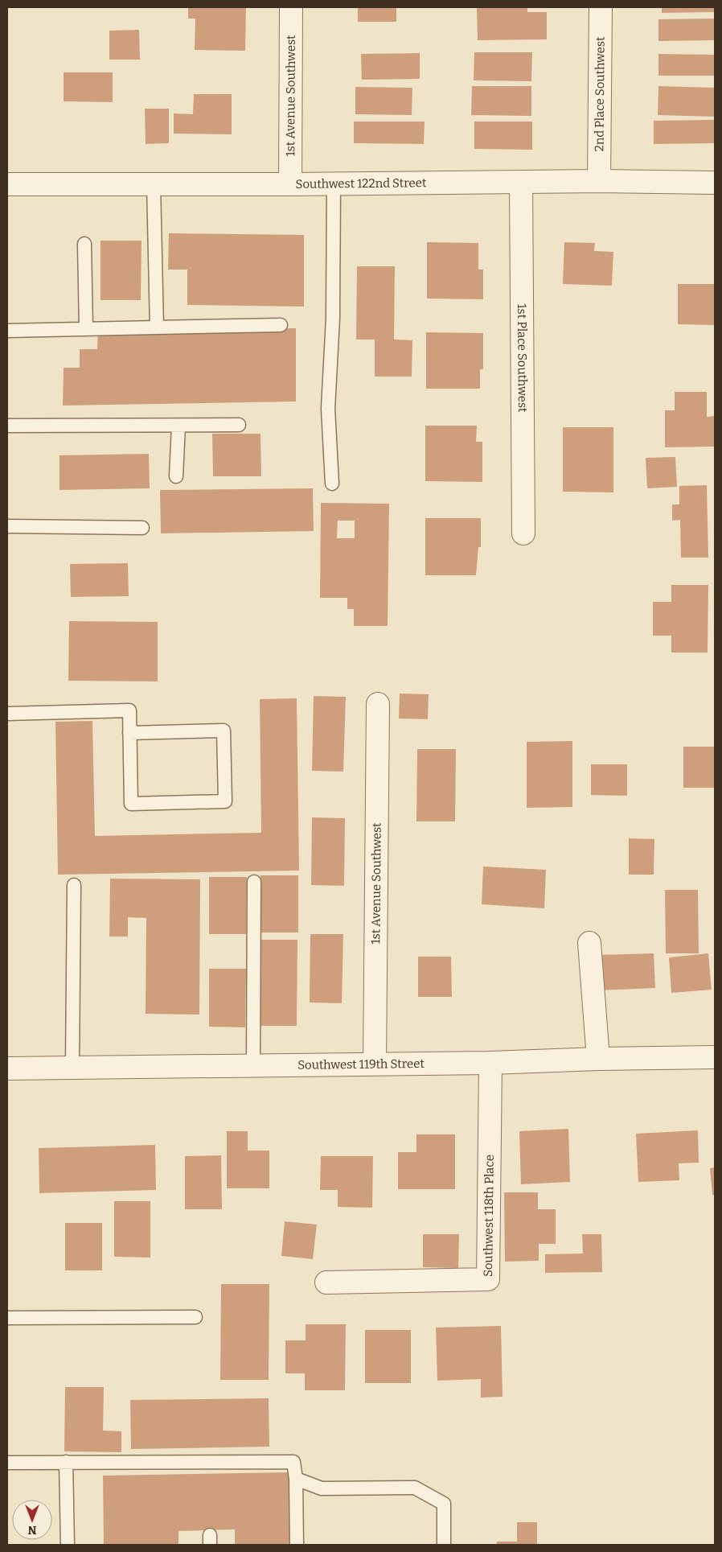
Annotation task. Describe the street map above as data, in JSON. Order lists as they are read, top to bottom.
{
  "streets": {
    "street": [
      "2nd Place Southwest",
      "1st Avenue Southwest",
      "Southwest 122nd Street",
      "1st Place Southwest",
      "Southwest 119th Street",
      "Southwest 118th Place"
    ]
  },
  "crossings": [
    ["2nd Place Southwest", "Southwest 122nd Street"],
    ["1st Avenue Southwest", "Southwest 122nd Street"],
    ["1st Avenue Southwest", "Southwest 119th Street"],
    ["Southwest 122nd Street", "1st Place Southwest"],
    ["Southwest 119th Street", "Southwest 118th Place"]
  ],
  "north": "bottom"
}
